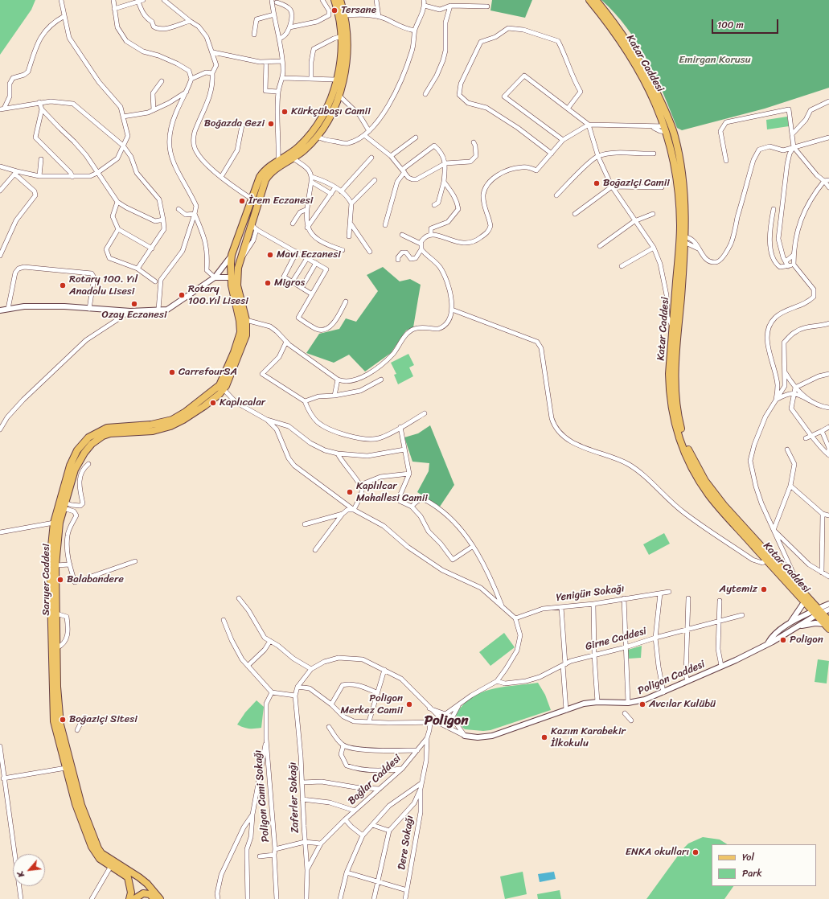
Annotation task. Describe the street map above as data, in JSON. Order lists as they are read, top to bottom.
{
  "streets": {
    "main road": ["Katar Caddesi", "Sarıyer Caddesi"],
    "street": [
      "Yenigün Sokağı",
      "Girne Caddesi",
      "Poligon Caddesi",
      "Bağlar Caddesi",
      "Poligon Cami Sokağı",
      "Zaferler Sokağı",
      "Dere Sokağı"
    ]
  },
  "crossings": [
    ["Katar Caddesi", "Poligon Caddesi"],
    ["Bağlar Caddesi", "Zaferler Sokağı"]
  ],
  "districts": ["Poligon"],
  "parks": ["Emirgan Korusu"],
  "places": [
    "Tersane",
    "Kürkçübaşı Camii",
    "Boğazda Gezi",
    "Boğaziçi Camii",
    "İrem Eczanesi",
    "Mavi Eczanesi",
    "Migros",
    "Rotary 100. Yıl Anadolu Lisesi",
    "Rotary 100.Yıl Lisesi",
    "Ozay Eczanesi",
    "CarrefourSA",
    "Kaplıcalar",
    "Kaplılcar Mahallesi Camii",
    "Balabandere",
    "Aytemiz",
    "Poligon",
    "Poligon Merkez Camii",
    "Avcılar Kulübü",
    "Boğaziçi Sitesi",
    "Kazım Karabekir İlkokulu",
    "ENKA okulları"
  ],
  "legend": ["Yol", "Park"],
  "scale_bar": "100 m",
  "north": "bottom left"
}
